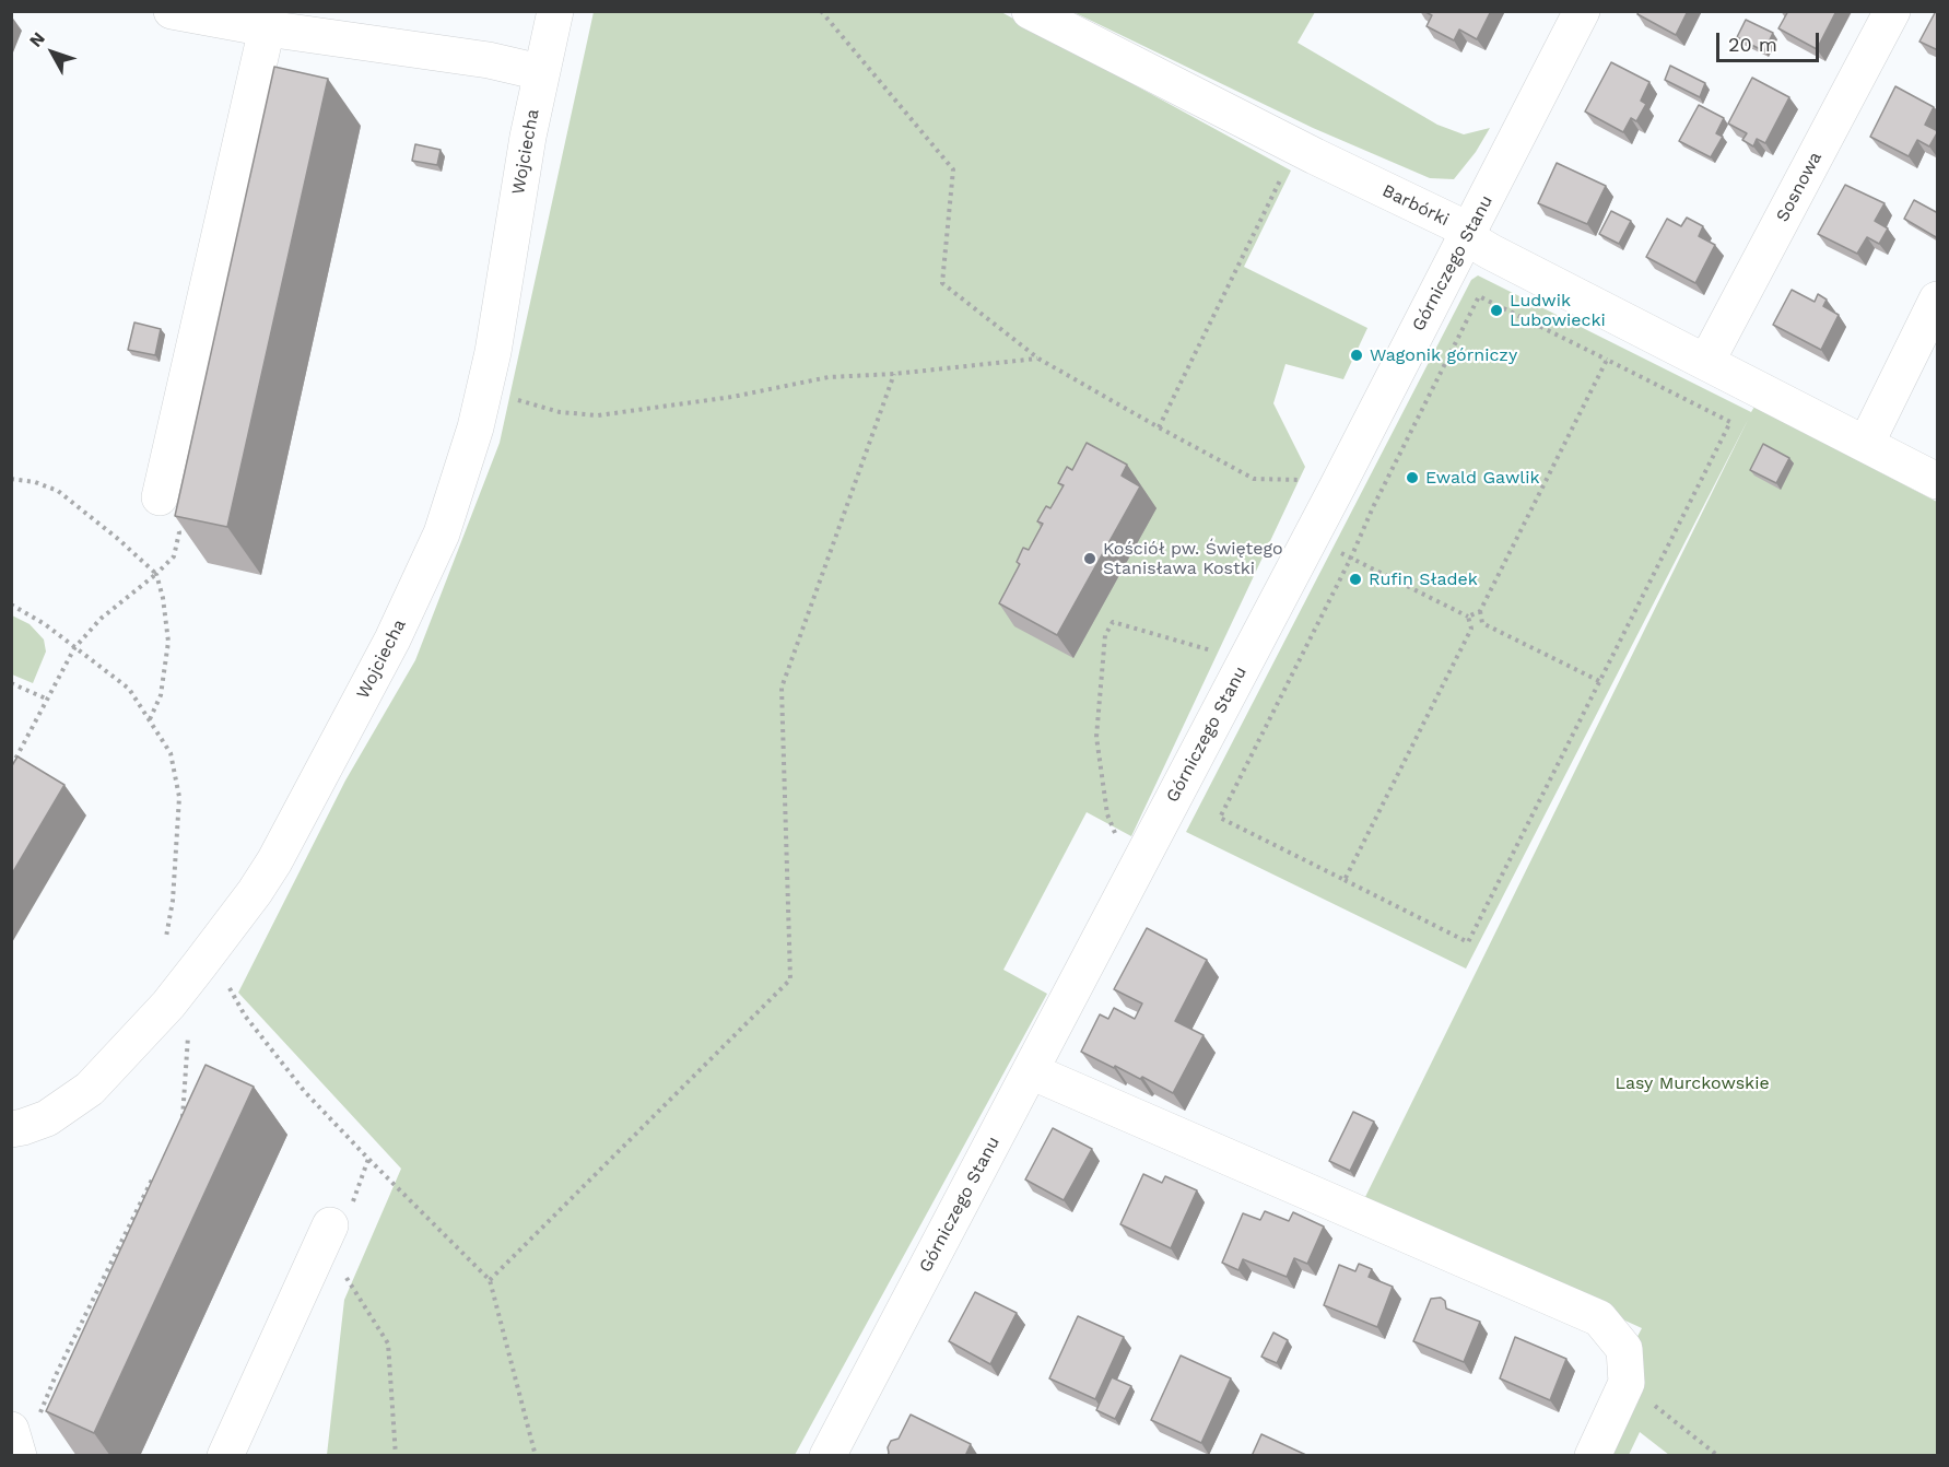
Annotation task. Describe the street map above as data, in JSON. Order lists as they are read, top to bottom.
{
  "streets": {
    "street": [
      "Wojciecha",
      "Sosnowa",
      "Barbórki",
      "Górniczego Stanu"
    ]
  },
  "crossings": [
    ["Sosnowa", "Barbórki"],
    ["Barbórki", "Górniczego Stanu"]
  ],
  "parks": ["Lasy Murckowskie"],
  "places": [
    "Ludwik Lubowiecki",
    "Wagonik górniczy",
    "Ewald Gawlik",
    "Kościół pw. Świętego Stanisława Kostki",
    "Rufin Sładek"
  ],
  "scale_bar": "20 m",
  "north": "top left"
}
